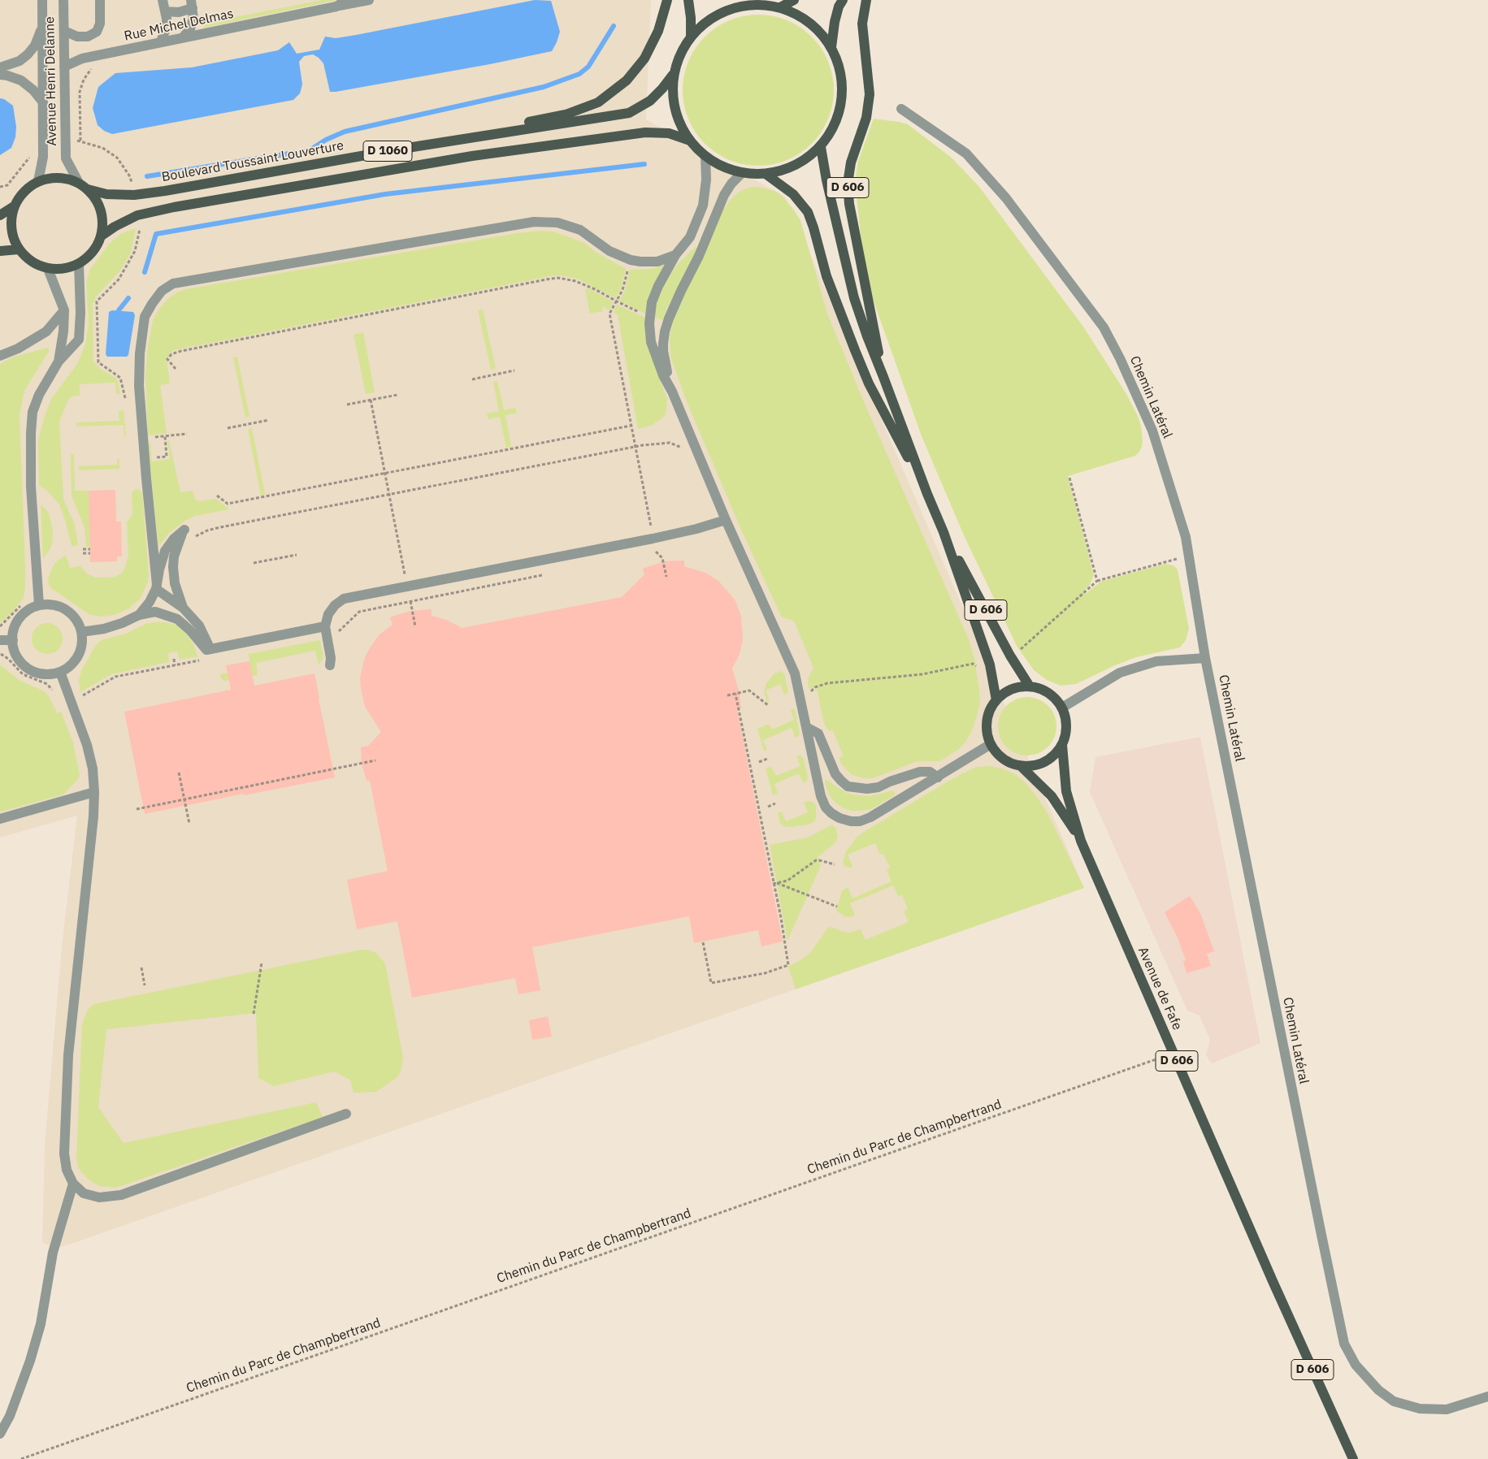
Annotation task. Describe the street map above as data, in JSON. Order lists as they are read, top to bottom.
{
  "streets": {
    "main road": [
      "D 1060",
      "Boulevard Toussaint Louverture",
      "D 606",
      "Avenue de Fafe"
    ],
    "street": ["Rue Michel Delmas", "Avenue Henri Delanne", "Chemin Latéral"],
    "path": ["Chemin du Parc de Champbertrand"]
  },
  "crossings": [
    ["Rue Michel Delmas", "Avenue Henri Delanne"],
    ["Avenue Henri Delanne", "D 1060"],
    ["Avenue Henri Delanne", "Boulevard Toussaint Louverture"],
    ["D 1060", "Boulevard Toussaint Louverture"],
    ["D 606", "Avenue de Fafe"],
    ["Avenue de Fafe", "Chemin du Parc de Champbertrand"]
  ]
}
